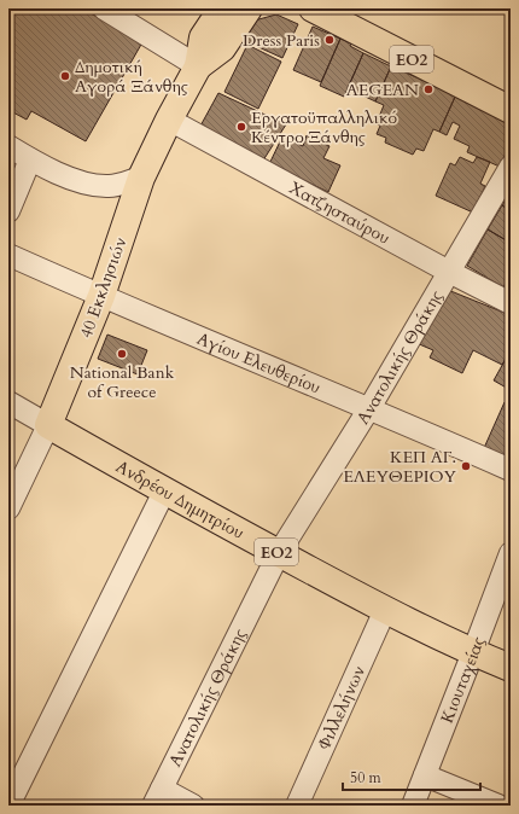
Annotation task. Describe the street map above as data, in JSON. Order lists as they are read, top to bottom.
{
  "streets": {
    "main road": ["ΕΟ2", "40 Εκκλησιών", "Ανδρέου Δημητρίου"],
    "street": [
      "Χατζησταύρου",
      "Ανατολικής Θράκης",
      "Αγίου Ελευθερίου",
      "Κιουταχείας",
      "Φιλλελήνων"
    ]
  },
  "crossings": [
    ["Χατζησταύρου", "40 Εκκλησιών"],
    ["Χατζησταύρου", "Ανατολικής Θράκης"],
    ["40 Εκκλησιών", "Αγίου Ελευθερίου"],
    ["40 Εκκλησιών", "Ανδρέου Δημητρίου"],
    ["Ανατολικής Θράκης", "Αγίου Ελευθερίου"],
    ["Ανατολικής Θράκης", "Ανδρέου Δημητρίου"],
    ["Ανδρέου Δημητρίου", "Κιουταχείας"],
    ["Ανδρέου Δημητρίου", "Φιλλελήνων"]
  ],
  "places": [
    "Dress Paris",
    "Δημοτική Αγορά Ξάνθης",
    "AEGEAN",
    "Εργατοϋπαλληλικό Κέντρο Ξάνθης",
    "National Bank of Greece",
    "ΚΕΠ ΑΓ. ΕΛΕΥΘΕΡΙΟΥ"
  ],
  "scale_bar": "50 m"
}
